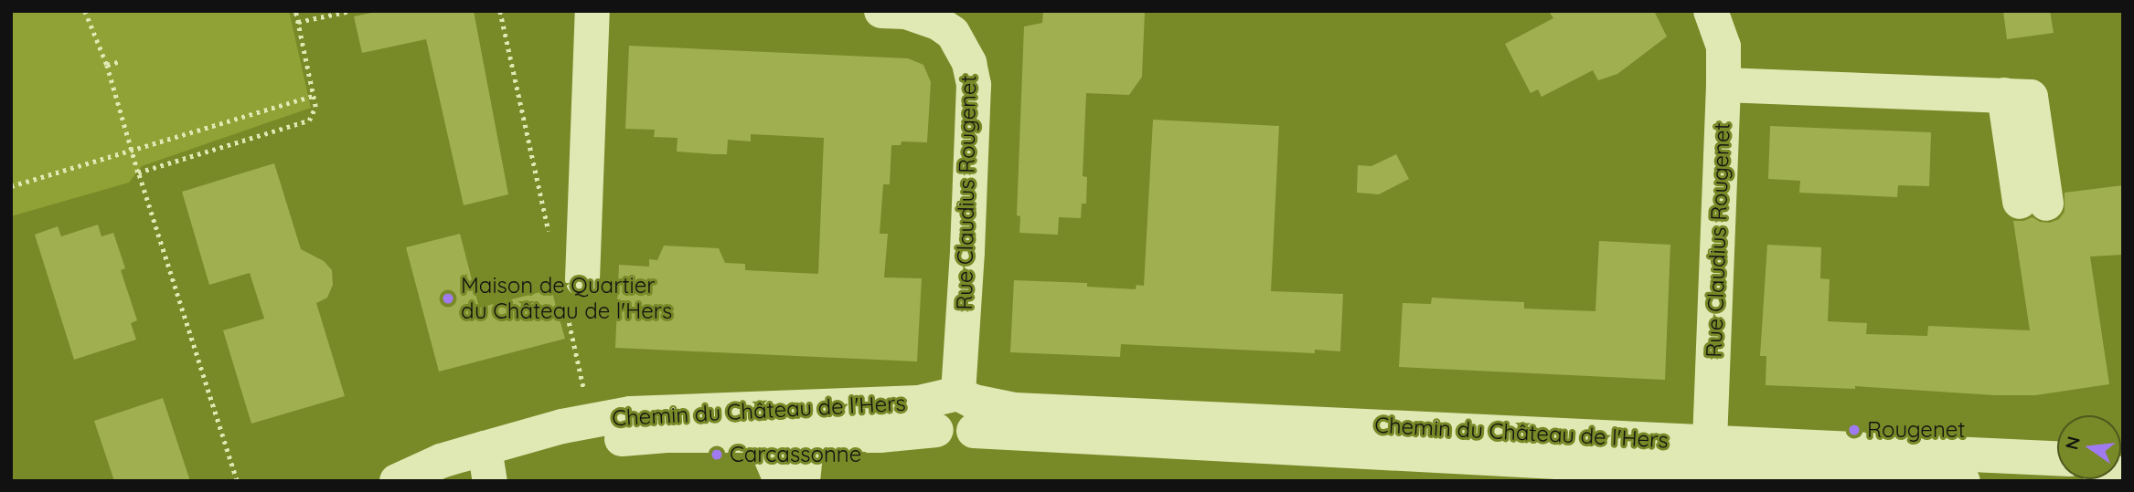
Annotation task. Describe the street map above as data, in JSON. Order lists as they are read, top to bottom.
{
  "streets": {
    "street": ["Rue Claudius Rougenet", "Chemin du Château de l'Hers"]
  },
  "crossings": [
    ["Rue Claudius Rougenet", "Chemin du Château de l'Hers"]
  ],
  "places": ["Maison de Quartier du Château de l'Hers", "Rougenet", "Carcassonne"],
  "north": "left"
}
